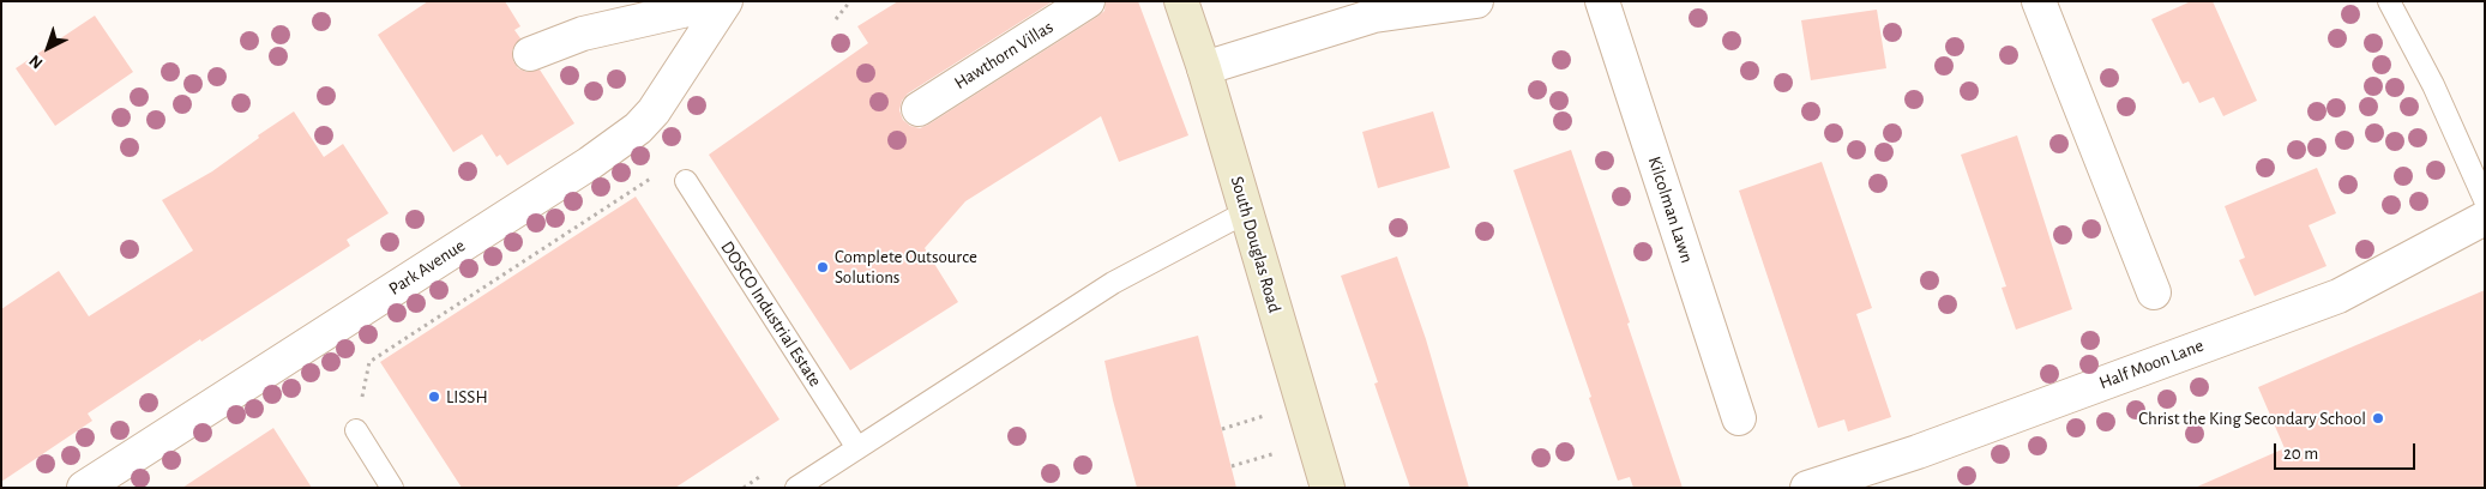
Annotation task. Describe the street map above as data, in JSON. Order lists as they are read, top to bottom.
{
  "streets": {
    "main road": ["South Douglas Road"],
    "street": [
      "Hawthorn Villas",
      "Kilcolman Lawn",
      "Park Avenue",
      "Half Moon Lane"
    ],
    "lane": ["DOSCO Industrial Estate"]
  },
  "places": ["Complete Outsource Solutions", "LISSH", "Christ the King Secondary School"],
  "scale_bar": "20 m",
  "north": "bottom left"
}
